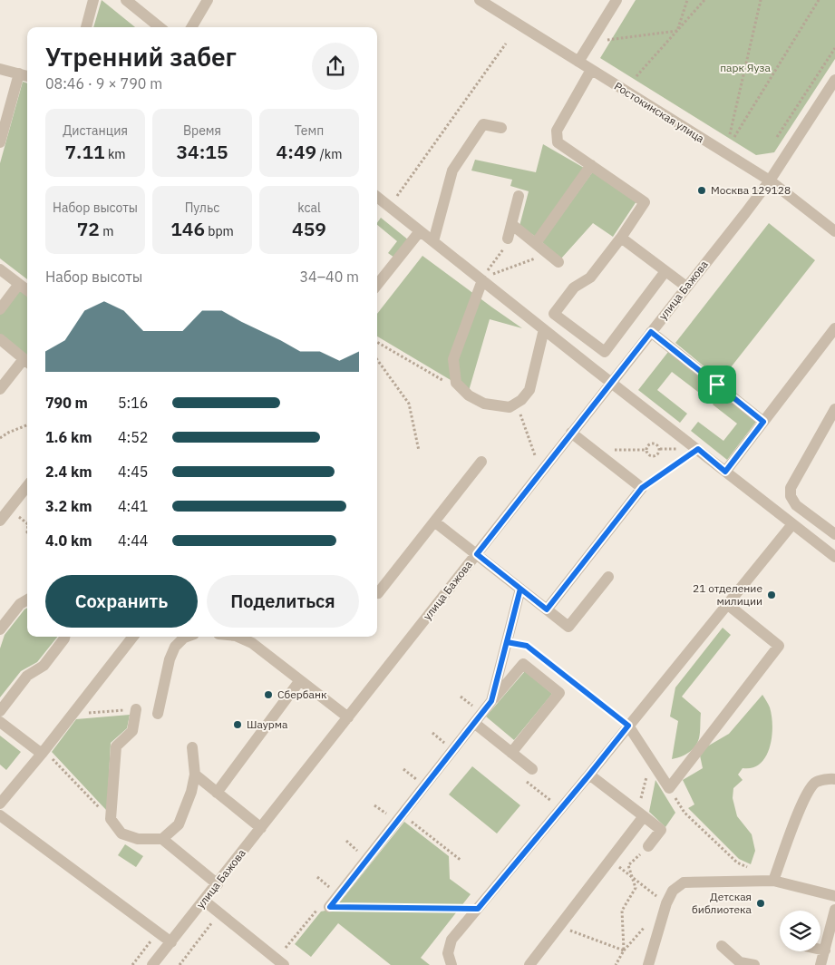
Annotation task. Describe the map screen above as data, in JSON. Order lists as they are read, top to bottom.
{
  "streets": {
    "street": ["Ростокинская улица", "улица Бажова"]
  },
  "crossings": [
    ["Ростокинская улица", "улица Бажова"]
  ],
  "parks": ["парк Яуза"],
  "places": [
    "Москва 129128",
    "21 отделение милиции",
    "Сбербанк",
    "Шаурма",
    "Детская библиотека"
  ],
  "page": {
    "heading": ["Утренний забег", "08:46 · 9 × 790 m"],
    "stats": [
      ["Дистанция", "7.11 km"],
      ["Время", "34:15"],
      ["Темп", "4:49 /km"],
      ["Набор высоты", "72 m"],
      ["Пульс", "146 bpm"],
      ["kcal", "459"]
    ],
    "chart": ["Набор высоты", "34–40 m"],
    "list": [
      {
        "name": "790 m",
        "note": "5:16"
      },
      {
        "name": "1.6 km",
        "note": "4:52"
      },
      {
        "name": "2.4 km",
        "note": "4:45"
      },
      {
        "name": "3.2 km",
        "note": "4:41"
      },
      {
        "name": "4.0 km",
        "note": "4:44"
      }
    ],
    "buttons": ["Сохранить", "Поделиться"]
  }
}
